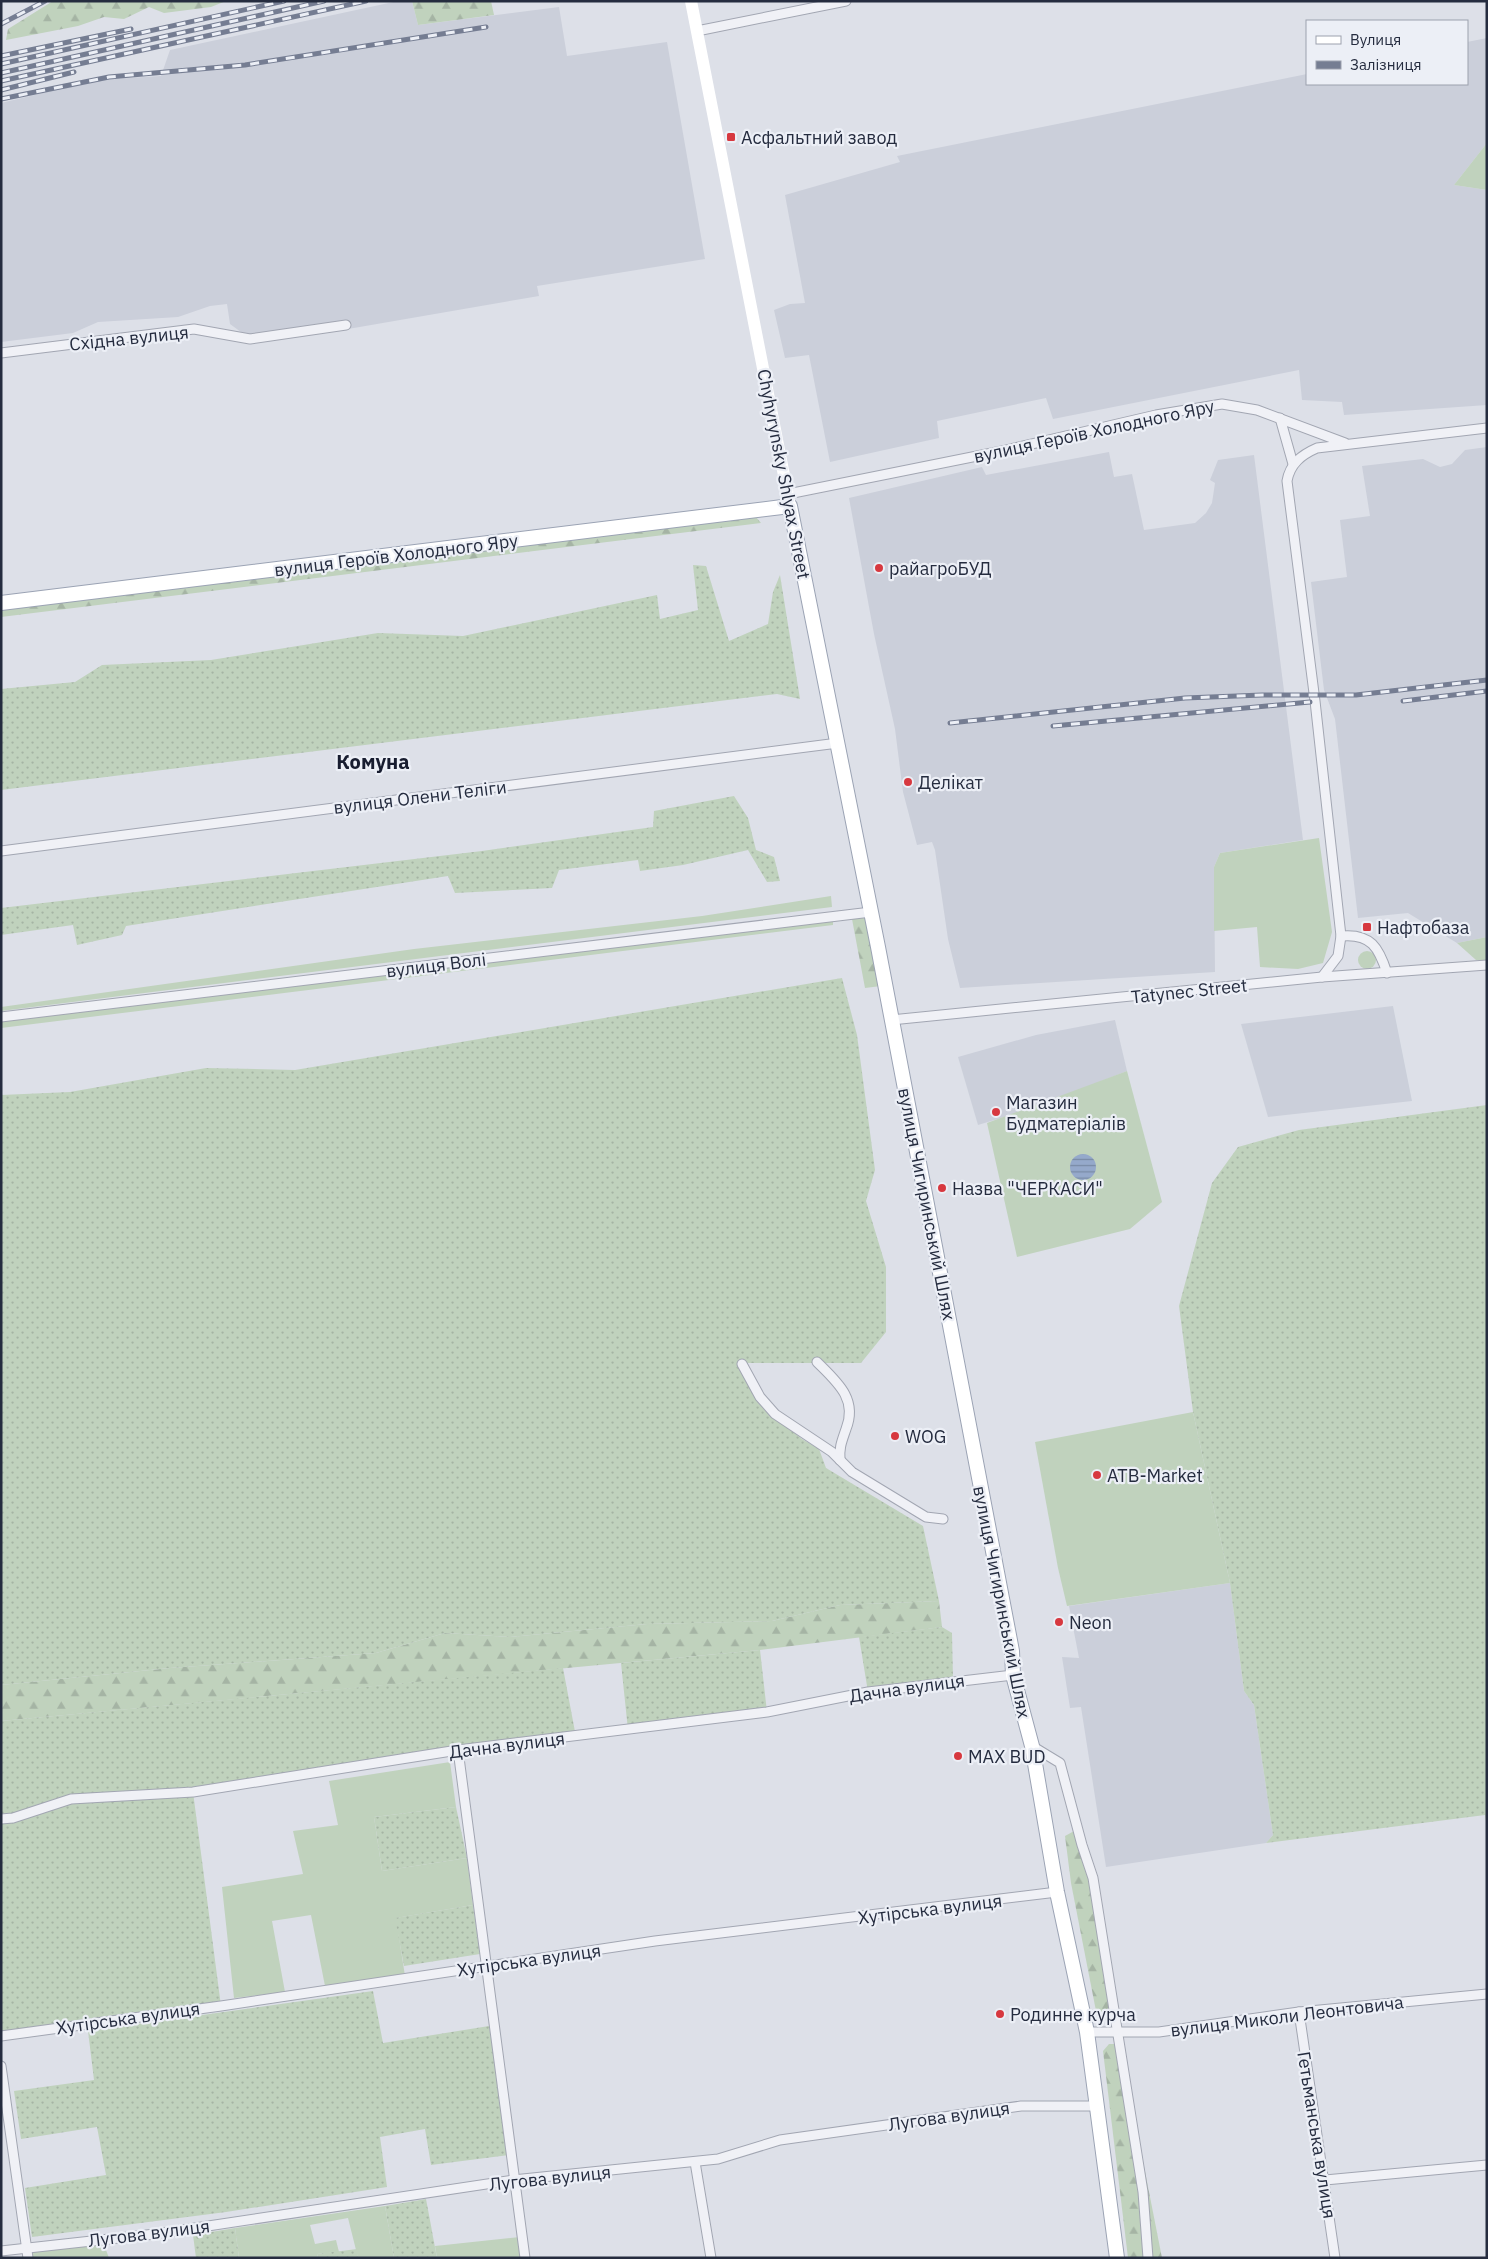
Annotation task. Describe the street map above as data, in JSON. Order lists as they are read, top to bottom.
{
  "streets": {
    "main road": ["вулиця Героїв Холодного Яру", "Chyhyrynsky Shlyax Street", "вулиця Чигиринський Шлях"],
    "street": [
      "Східна вулиця",
      "вулиця Олени Теліги",
      "вулиця Волі",
      "Tatynec Street",
      "Дачна вулиця",
      "Хутірська вулиця",
      "вулиця Миколи Леонтовича",
      "Лугова вулиця",
      "Гетьманська вулиця"
    ]
  },
  "crossings": [
    ["вулиця Героїв Холодного Яру", "Chyhyrynsky Shlyax Street"],
    ["Chyhyrynsky Shlyax Street", "вулиця Олени Теліги"],
    ["Chyhyrynsky Shlyax Street", "вулиця Волі"],
    ["Chyhyrynsky Shlyax Street", "вулиця Чигиринський Шлях"],
    ["вулиця Волі", "вулиця Чигиринський Шлях"],
    ["Tatynec Street", "вулиця Чигиринський Шлях"],
    ["вулиця Чигиринський Шлях", "Дачна вулиця"],
    ["вулиця Чигиринський Шлях", "Хутірська вулиця"],
    ["вулиця Чигиринський Шлях", "вулиця Миколи Леонтовича"],
    ["вулиця Чигиринський Шлях", "Лугова вулиця"],
    ["вулиця Миколи Леонтовича", "Гетьманська вулиця"]
  ],
  "districts": ["Комуна"],
  "places": {
    "transit": ["Асфальтний завод", "Нафтобаза"],
    "other": [
      "райагроБУД",
      "Делікат",
      "Магазин Будматеріалів",
      "Назва \"ЧЕРКАСИ\"",
      "WOG",
      "ATB-Market",
      "Neon",
      "MAX BUD",
      "Родинне курча"
    ]
  },
  "legend": ["Вулиця", "Залізниця"]
}
